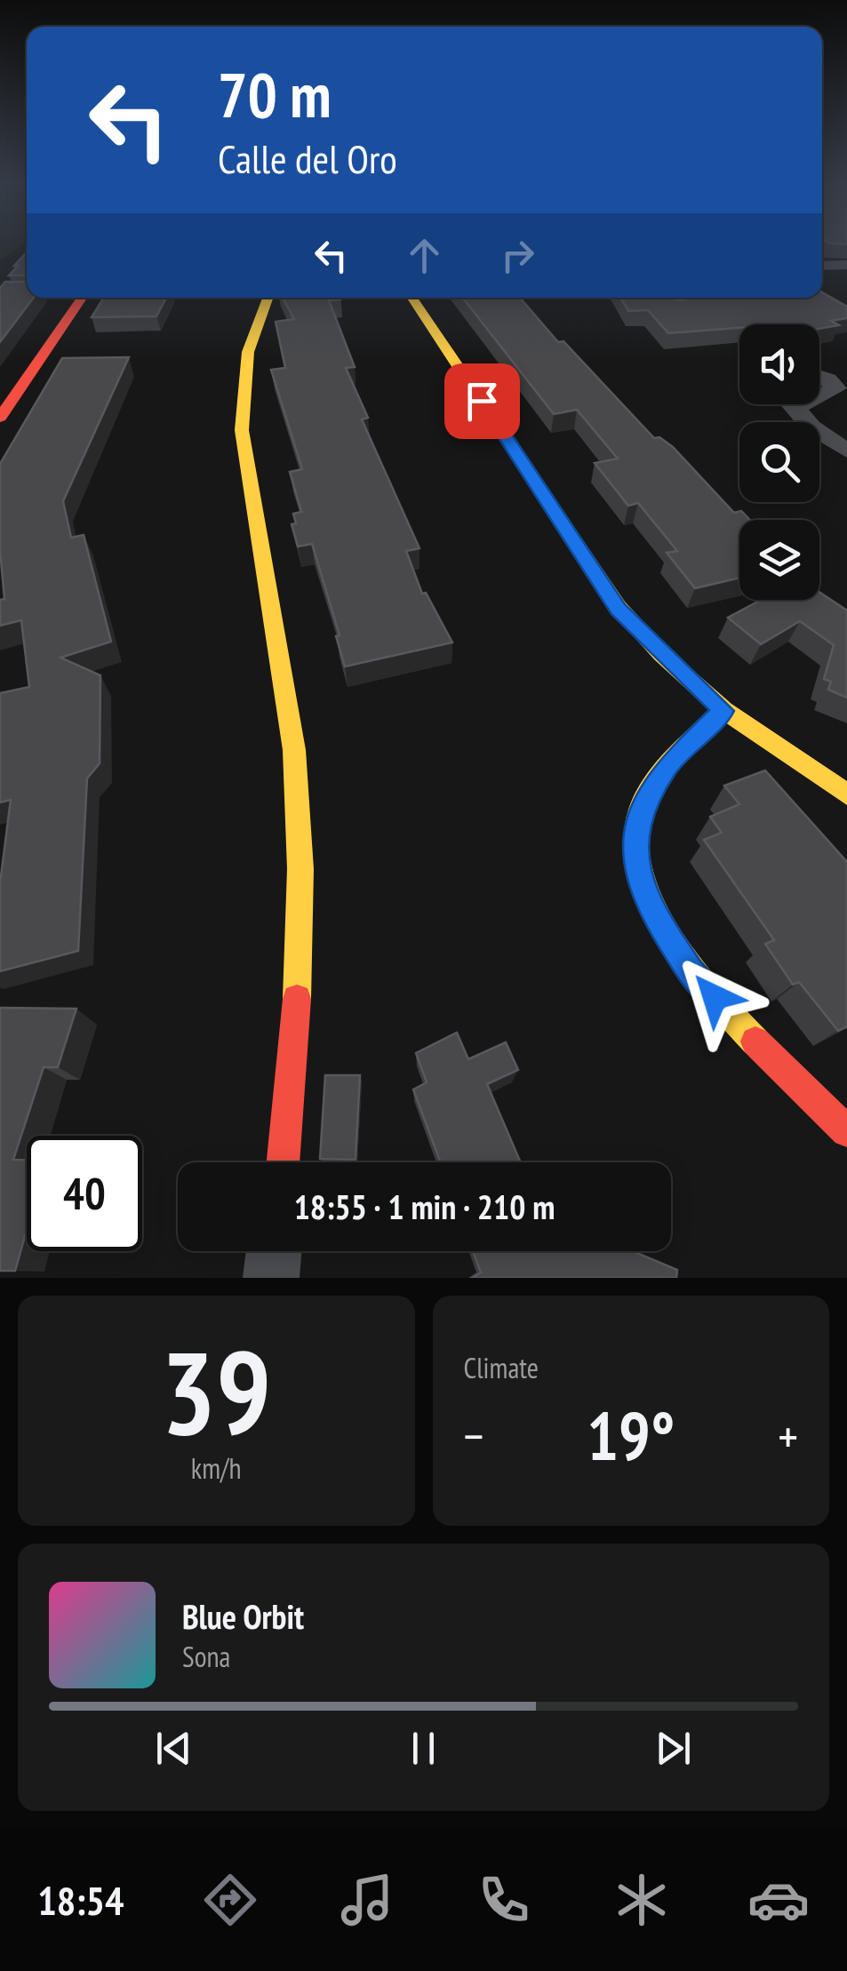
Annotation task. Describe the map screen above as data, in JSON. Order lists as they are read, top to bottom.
{
  "page": {
    "turn": ["70 m", "Calle del Oro"],
    "limit": "40",
    "trip": "18:55 · 1 min · 210 m",
    "tile": [
      ["39", "km/h"],
      "Climate"
    ],
    "heat": ["−", "19°", "+"],
    "song": ["Blue Orbit", "Sona"],
    "tabs": "18:54"
  }
}
